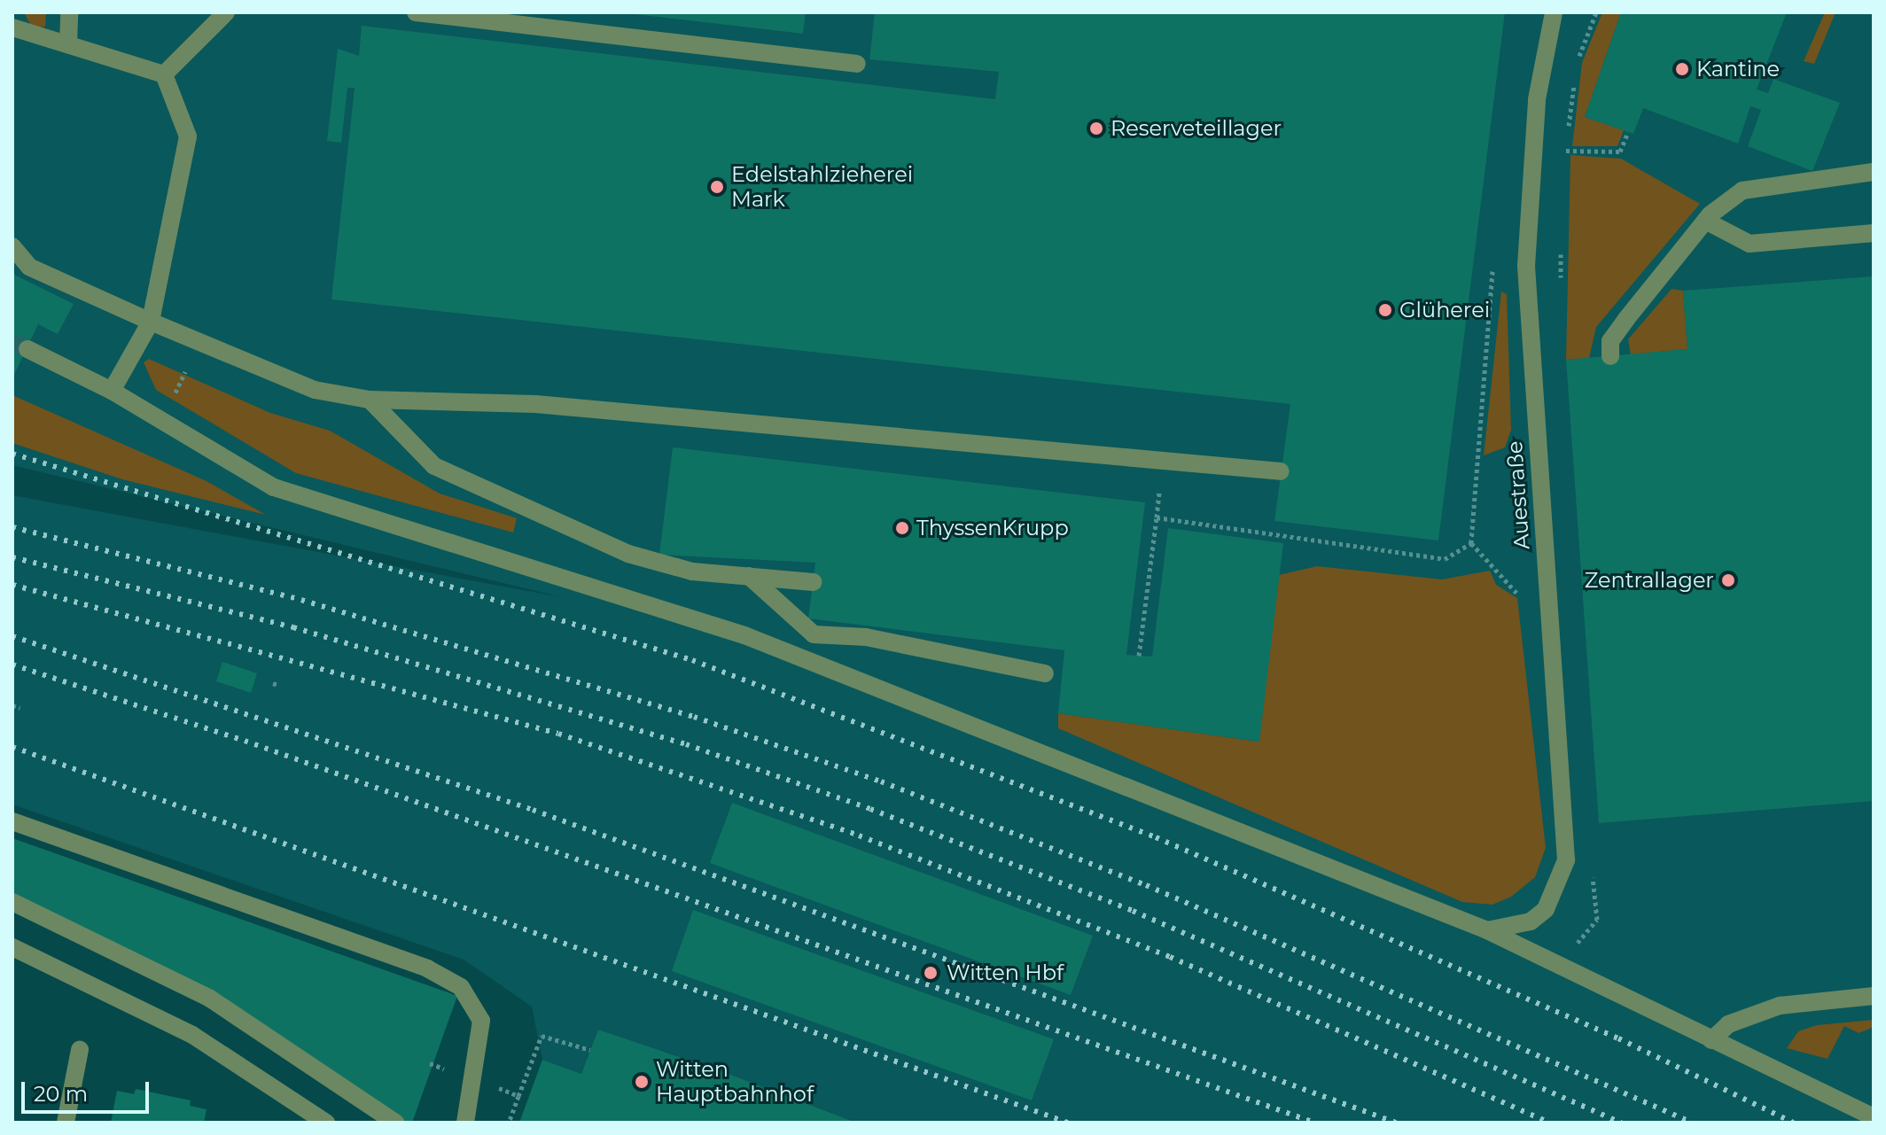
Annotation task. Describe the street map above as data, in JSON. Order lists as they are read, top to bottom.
{
  "streets": {
    "street": ["Auestraße"]
  },
  "places": [
    "Kantine",
    "Reserveteillager",
    "Edelstahlzieherei Mark",
    "Glüherei",
    "ThyssenKrupp",
    "Zentrallager",
    "Witten Hbf",
    "Witten Hauptbahnhof"
  ],
  "scale_bar": "20 m"
}
